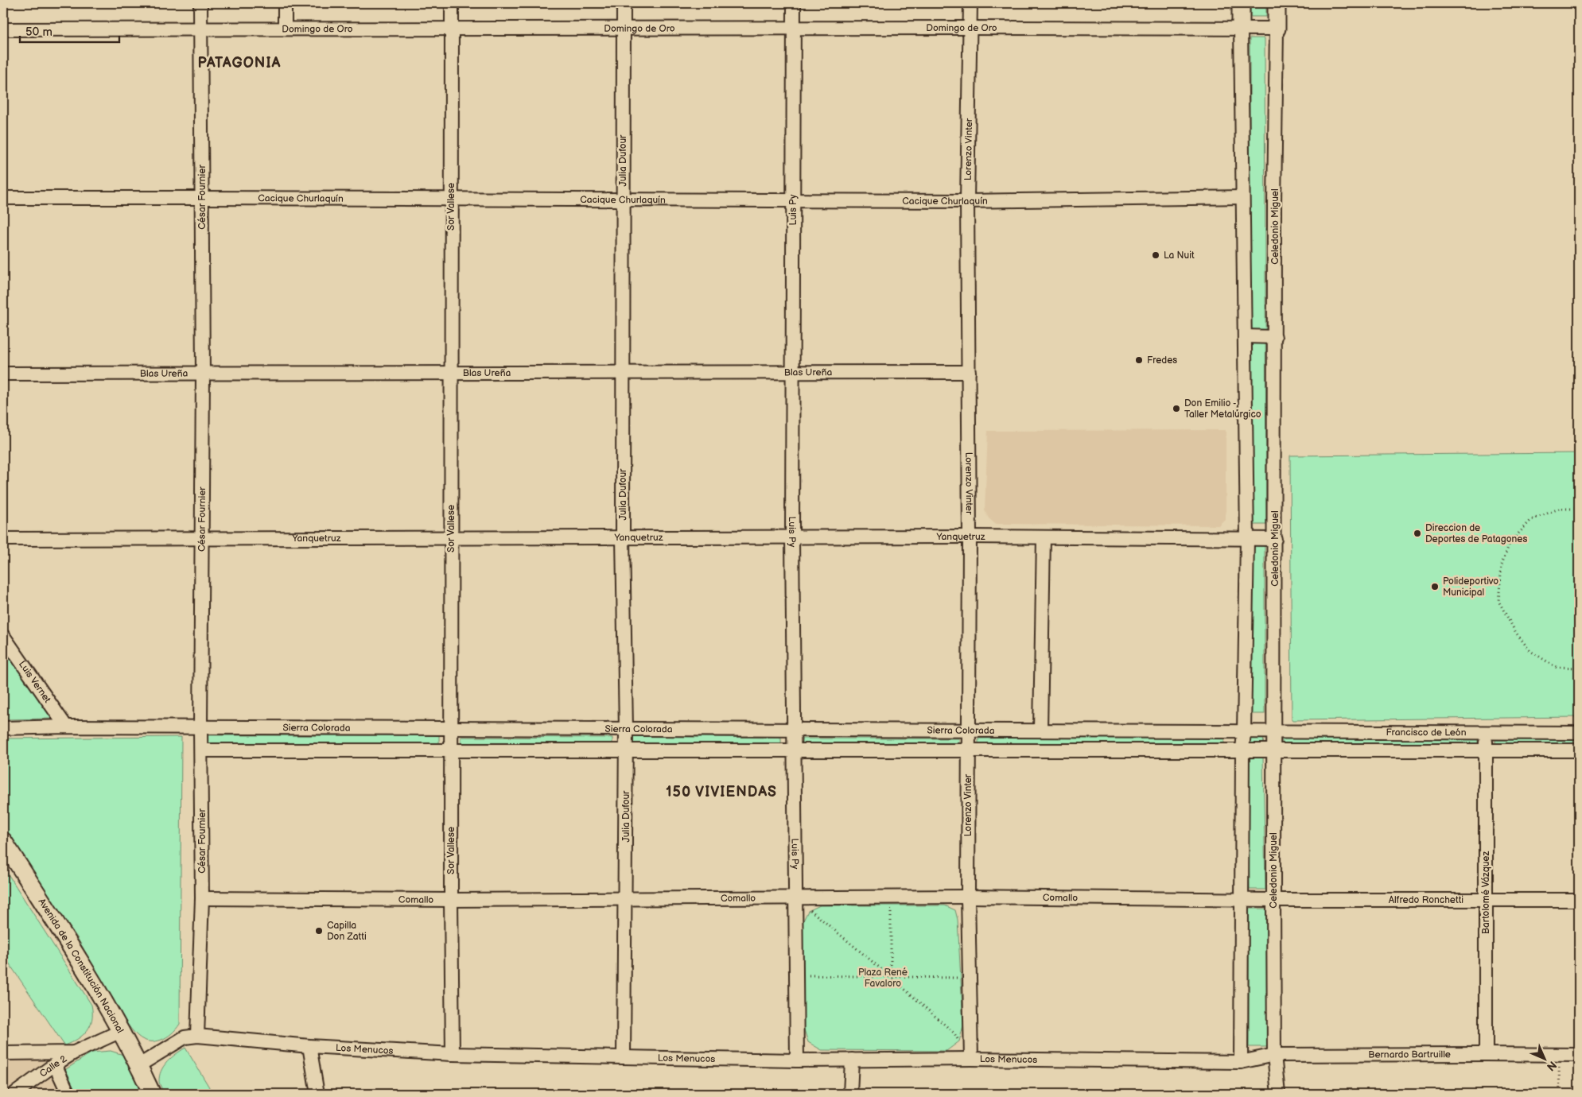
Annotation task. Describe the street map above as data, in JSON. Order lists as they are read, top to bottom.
{
  "streets": {
    "main road": ["Celedonio Miguel", "Avenida de la Constitución Nacional"],
    "street": [
      "Domingo de Oro",
      "Lorenzo Vinter",
      "Julia Dufour",
      "César Fournier",
      "Cacique Churlaquín",
      "Sor Vallese",
      "Luis Py",
      "Blas Ureña",
      "Yanquetruz",
      "Luis Vernet",
      "Sierra Colorada",
      "Francisco de León",
      "Bartolomé Vázquez",
      "Comallo",
      "Alfredo Ronchetti",
      "Los Menucos",
      "Bernardo Bartruille",
      "Calle 2"
    ]
  },
  "crossings": [
    ["Domingo de Oro", "Lorenzo Vinter"],
    ["Domingo de Oro", "Julia Dufour"],
    ["Domingo de Oro", "César Fournier"],
    ["Domingo de Oro", "Sor Vallese"],
    ["Domingo de Oro", "Luis Py"],
    ["Domingo de Oro", "Celedonio Miguel"],
    ["Lorenzo Vinter", "Cacique Churlaquín"],
    ["Lorenzo Vinter", "Blas Ureña"],
    ["Lorenzo Vinter", "Yanquetruz"],
    ["Lorenzo Vinter", "Sierra Colorada"],
    ["Lorenzo Vinter", "Comallo"],
    ["Lorenzo Vinter", "Los Menucos"],
    ["Julia Dufour", "Cacique Churlaquín"],
    ["Julia Dufour", "Blas Ureña"],
    ["Julia Dufour", "Yanquetruz"],
    ["Julia Dufour", "Sierra Colorada"],
    ["Julia Dufour", "Comallo"],
    ["Julia Dufour", "Los Menucos"],
    ["César Fournier", "Cacique Churlaquín"],
    ["César Fournier", "Blas Ureña"],
    ["César Fournier", "Yanquetruz"],
    ["César Fournier", "Sierra Colorada"],
    ["César Fournier", "Comallo"],
    ["César Fournier", "Los Menucos"],
    ["Cacique Churlaquín", "Sor Vallese"],
    ["Cacique Churlaquín", "Luis Py"],
    ["Sor Vallese", "Blas Ureña"],
    ["Sor Vallese", "Yanquetruz"],
    ["Sor Vallese", "Sierra Colorada"],
    ["Sor Vallese", "Comallo"],
    ["Sor Vallese", "Los Menucos"],
    ["Luis Py", "Blas Ureña"],
    ["Luis Py", "Yanquetruz"],
    ["Luis Py", "Sierra Colorada"],
    ["Luis Py", "Comallo"],
    ["Luis Py", "Los Menucos"],
    ["Celedonio Miguel", "Yanquetruz"],
    ["Celedonio Miguel", "Sierra Colorada"],
    ["Celedonio Miguel", "Francisco de León"],
    ["Celedonio Miguel", "Comallo"],
    ["Celedonio Miguel", "Alfredo Ronchetti"],
    ["Celedonio Miguel", "Bernardo Bartruille"],
    ["Luis Vernet", "Sierra Colorada"],
    ["Sierra Colorada", "Francisco de León"],
    ["Francisco de León", "Bartolomé Vázquez"],
    ["Bartolomé Vázquez", "Alfredo Ronchetti"],
    ["Bartolomé Vázquez", "Bernardo Bartruille"],
    ["Comallo", "Alfredo Ronchetti"],
    ["Avenida de la Constitución Nacional", "Los Menucos"],
    ["Los Menucos", "Bernardo Bartruille"]
  ],
  "districts": ["PATAGONIA", "150 VIVIENDAS"],
  "parks": ["Plaza René Favaloro"],
  "places": [
    "La Nuit",
    "Fredes",
    "Don Emilio - Taller Metalúrgico",
    "Direccion de Deportes de Patagones",
    "Polideportivo Municipal",
    "Capilla Don Zatti"
  ],
  "scale_bar": "50 m",
  "north": "bottom right"
}
